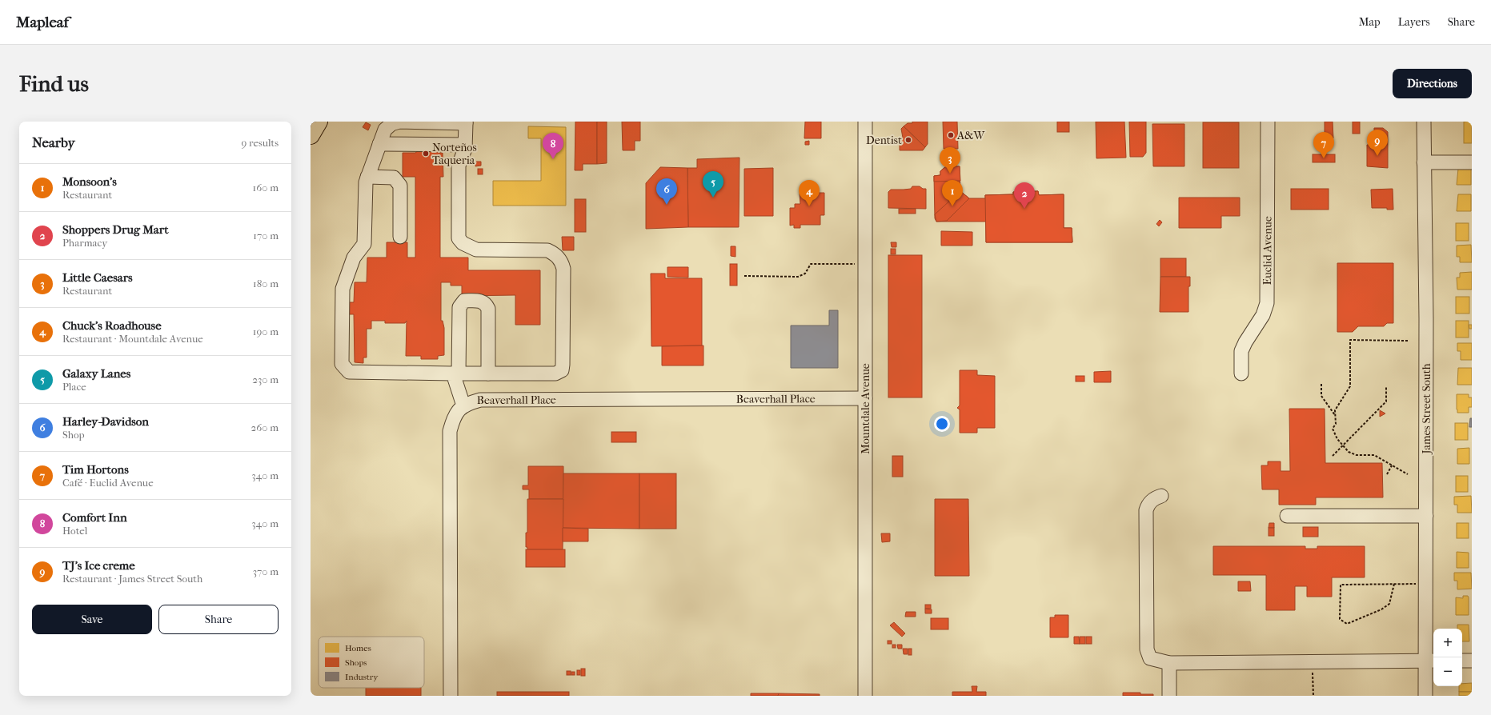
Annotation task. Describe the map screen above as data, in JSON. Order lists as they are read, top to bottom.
{
  "streets": {
    "street": [
      "Euclid Avenue",
      "Beaverhall Place",
      "Mountdale Avenue",
      "James Street South"
    ]
  },
  "crossings": [
    ["Beaverhall Place", "Mountdale Avenue"]
  ],
  "places": ["A&W", "Dentist", "Norteños Taqueria"],
  "legend": ["Homes", "Shops", "Industry"],
  "page": {
    "header": "Mapleaf",
    "nav": ["Map", "Layers", "Share"],
    "buttons": [
      "Directions",
      ["Save", "Share"]
    ],
    "title": "Find us",
    "heading": ["Nearby", "9 results"],
    "pins": [
      "9",
      "7",
      "8",
      "3",
      "5",
      "6",
      "1",
      "4",
      "2"
    ],
    "list": [
      {
        "mark": "1",
        "name": "Monsoon's",
        "note": "Restaurant",
        "value": "160 m"
      },
      {
        "mark": "2",
        "name": "Shoppers Drug Mart",
        "note": "Pharmacy",
        "value": "170 m"
      },
      {
        "mark": "3",
        "name": "Little Caesars",
        "note": "Restaurant",
        "value": "180 m"
      },
      {
        "mark": "4",
        "name": "Chuck's Roadhouse",
        "note": "Restaurant · Mountdale Avenue",
        "value": "190 m"
      },
      {
        "mark": "5",
        "name": "Galaxy Lanes",
        "note": "Place",
        "value": "230 m"
      },
      {
        "mark": "6",
        "name": "Harley-Davidson",
        "note": "Shop",
        "value": "260 m"
      },
      {
        "mark": "7",
        "name": "Tim Hortons",
        "note": "Café · Euclid Avenue",
        "value": "340 m"
      },
      {
        "mark": "8",
        "name": "Comfort Inn",
        "note": "Hotel",
        "value": "340 m"
      },
      {
        "mark": "9",
        "name": "TJ's Ice creme",
        "note": "Restaurant · James Street South",
        "value": "370 m"
      }
    ],
    "map_buttons": ["+", "−"]
  }
}
